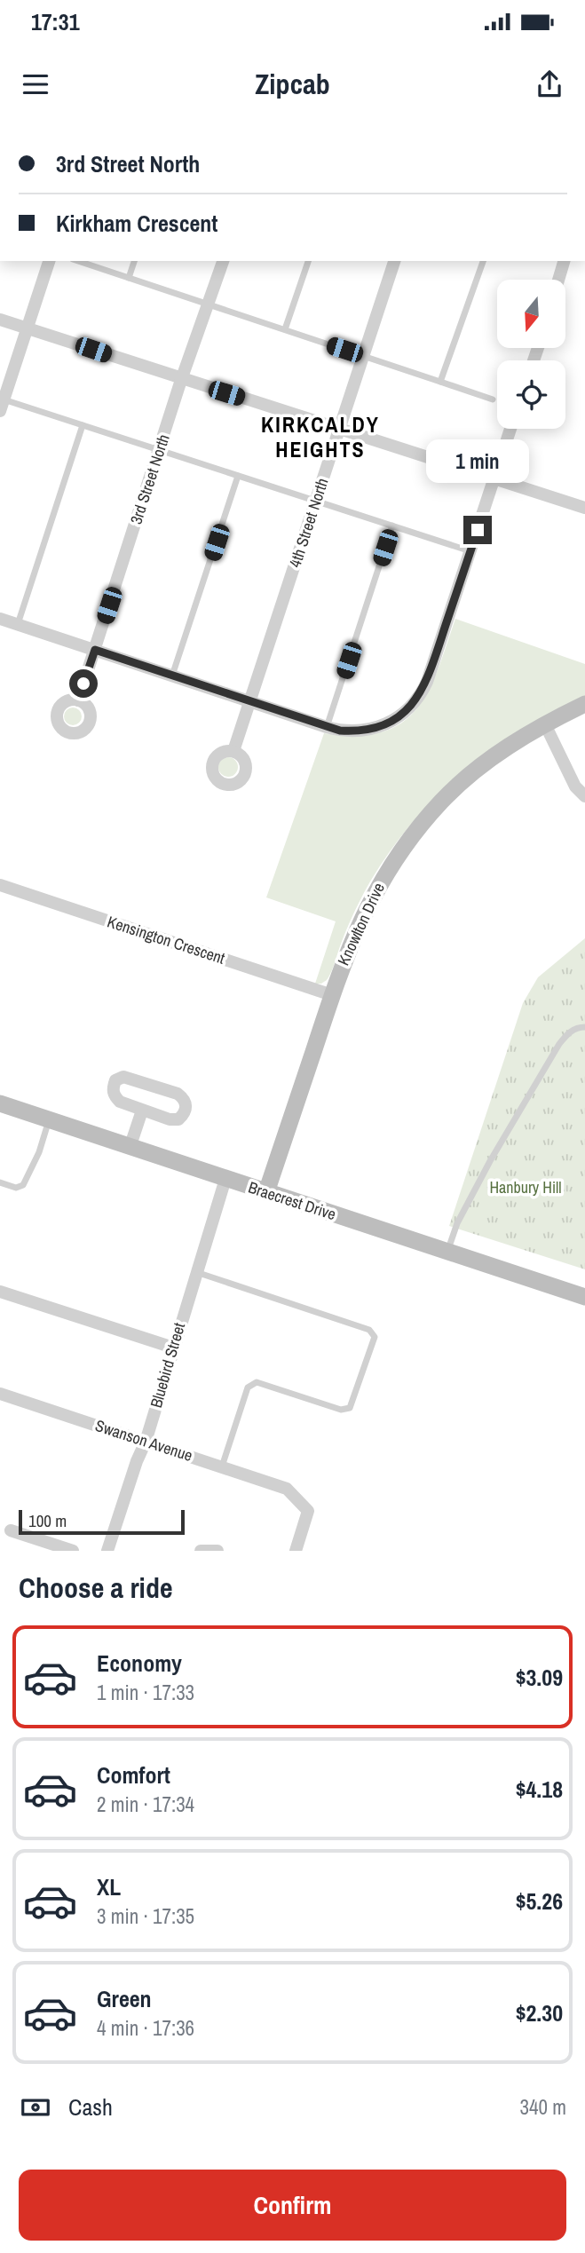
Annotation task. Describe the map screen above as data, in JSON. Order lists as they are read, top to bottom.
{
  "streets": {
    "street": [
      "3rd Street North",
      "4th Street North",
      "Knowlton Drive",
      "Kensington Crescent",
      "Braecrest Drive",
      "Bluebird Street",
      "Swanson Avenue"
    ]
  },
  "crossings": [
    ["Knowlton Drive", "Kensington Crescent"],
    ["Knowlton Drive", "Braecrest Drive"],
    ["Braecrest Drive", "Bluebird Street"],
    ["Bluebird Street", "Swanson Avenue"]
  ],
  "districts": ["KIRKCALDY HEIGHTS"],
  "parks": ["Hanbury Hill"],
  "scale_bar": "100 m",
  "north": "bottom",
  "page": {
    "status": "17:31",
    "header": "Zipcab",
    "banner": ["3rd Street North", "Kirkham Crescent"],
    "bubble": "1 min",
    "scale": "100 m",
    "heading": "Choose a ride",
    "list": [
      {
        "name": "Economy",
        "note": "1 min · 17:33",
        "value": "$3.09"
      },
      {
        "name": "Comfort",
        "note": "2 min · 17:34",
        "value": "$4.18"
      },
      {
        "name": "XL",
        "note": "3 min · 17:35",
        "value": "$5.26"
      },
      {
        "name": "Green",
        "note": "4 min · 17:36",
        "value": "$2.30"
      }
    ],
    "pay": ["Cash", "340 m"],
    "buttons": "Confirm"
  }
}
